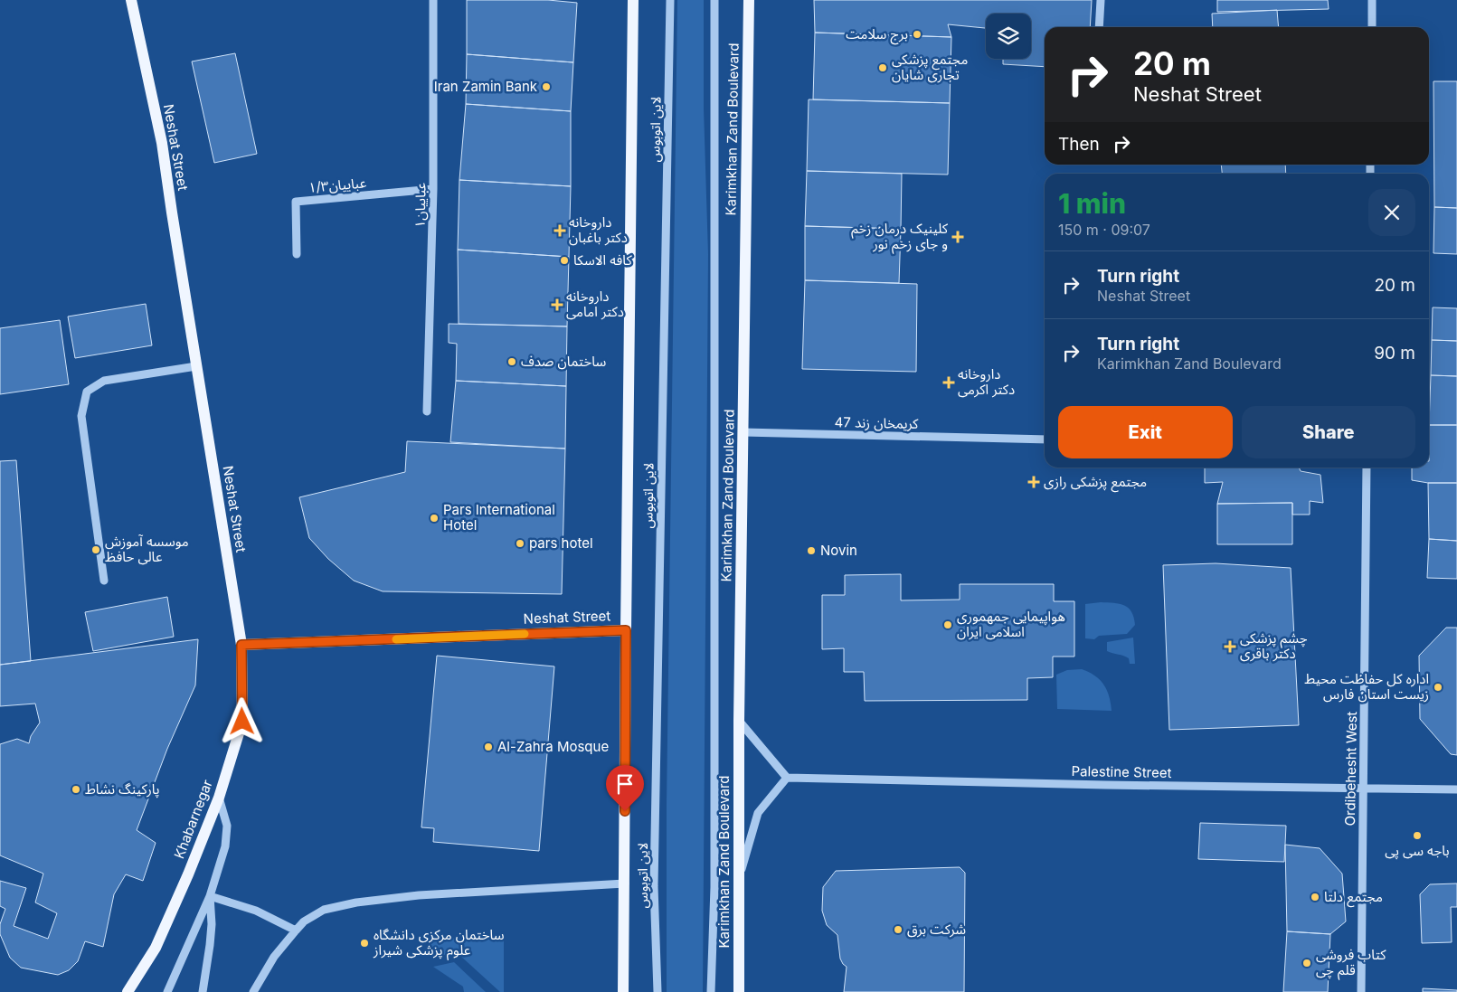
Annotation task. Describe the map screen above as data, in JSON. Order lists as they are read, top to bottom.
{
  "streets": {
    "main road": ["Karimkhan Zand Boulevard", "Neshat Street", "Khabarnegar"],
    "street": [
      "لاین اتوبوس",
      "عباییان۱/۳",
      "عباییان۱",
      "47 کریمخان زند",
      "Ordibehesht West",
      "Palestine Street"
    ]
  },
  "crossings": [
    ["Karimkhan Zand Boulevard", "47 کریمخان زند"],
    ["Neshat Street", "Khabarnegar"],
    ["عباییان۱/۳", "عباییان۱"],
    ["Ordibehesht West", "Palestine Street"]
  ],
  "places": {
    "other": [
      "برج سلامت",
      "مجتمع پزشکی تجاری شایان",
      "Iran Zamin Bank",
      "کافه الاسکا",
      "ساختمان صدف",
      "Pars International Hotel",
      "pars hotel",
      "موسسه آموزش عالی حافظ",
      "Novin",
      "هواپیمایی جمهموری اسلامی ایران",
      "اداره کل حفاظت محیط زیست استان فارس",
      "Al-Zahra Mosque",
      "پارکینگ نشاط",
      "باجه سی پی",
      "مجتمع دلتا",
      "شرکت برق",
      "ساختمان مرکزی دانشگاه علوم پزشکی شیراز",
      "کتاب فروشی قلم چی"
    ],
    "health": [
      "داروخانه دکتر باغبان",
      "کلینیک درمان زخم و جای زخم نور",
      "داروخانه دکتر امامی",
      "داروخانه دکتر اکرمی",
      "مجتمع پزشکی رازی",
      "چشم پزشکی دکتر باقری"
    ]
  },
  "page": {
    "turn": ["20 m", "Neshat Street"],
    "then": "Then",
    "heading": ["1 min", "150 m · 09:07"],
    "list": [
      {
        "name": "Turn right",
        "note": "Neshat Street",
        "value": "20 m"
      },
      {
        "name": "Turn right",
        "note": "Karimkhan Zand Boulevard",
        "value": "90 m"
      }
    ],
    "buttons": ["Exit", "Share"]
  }
}
